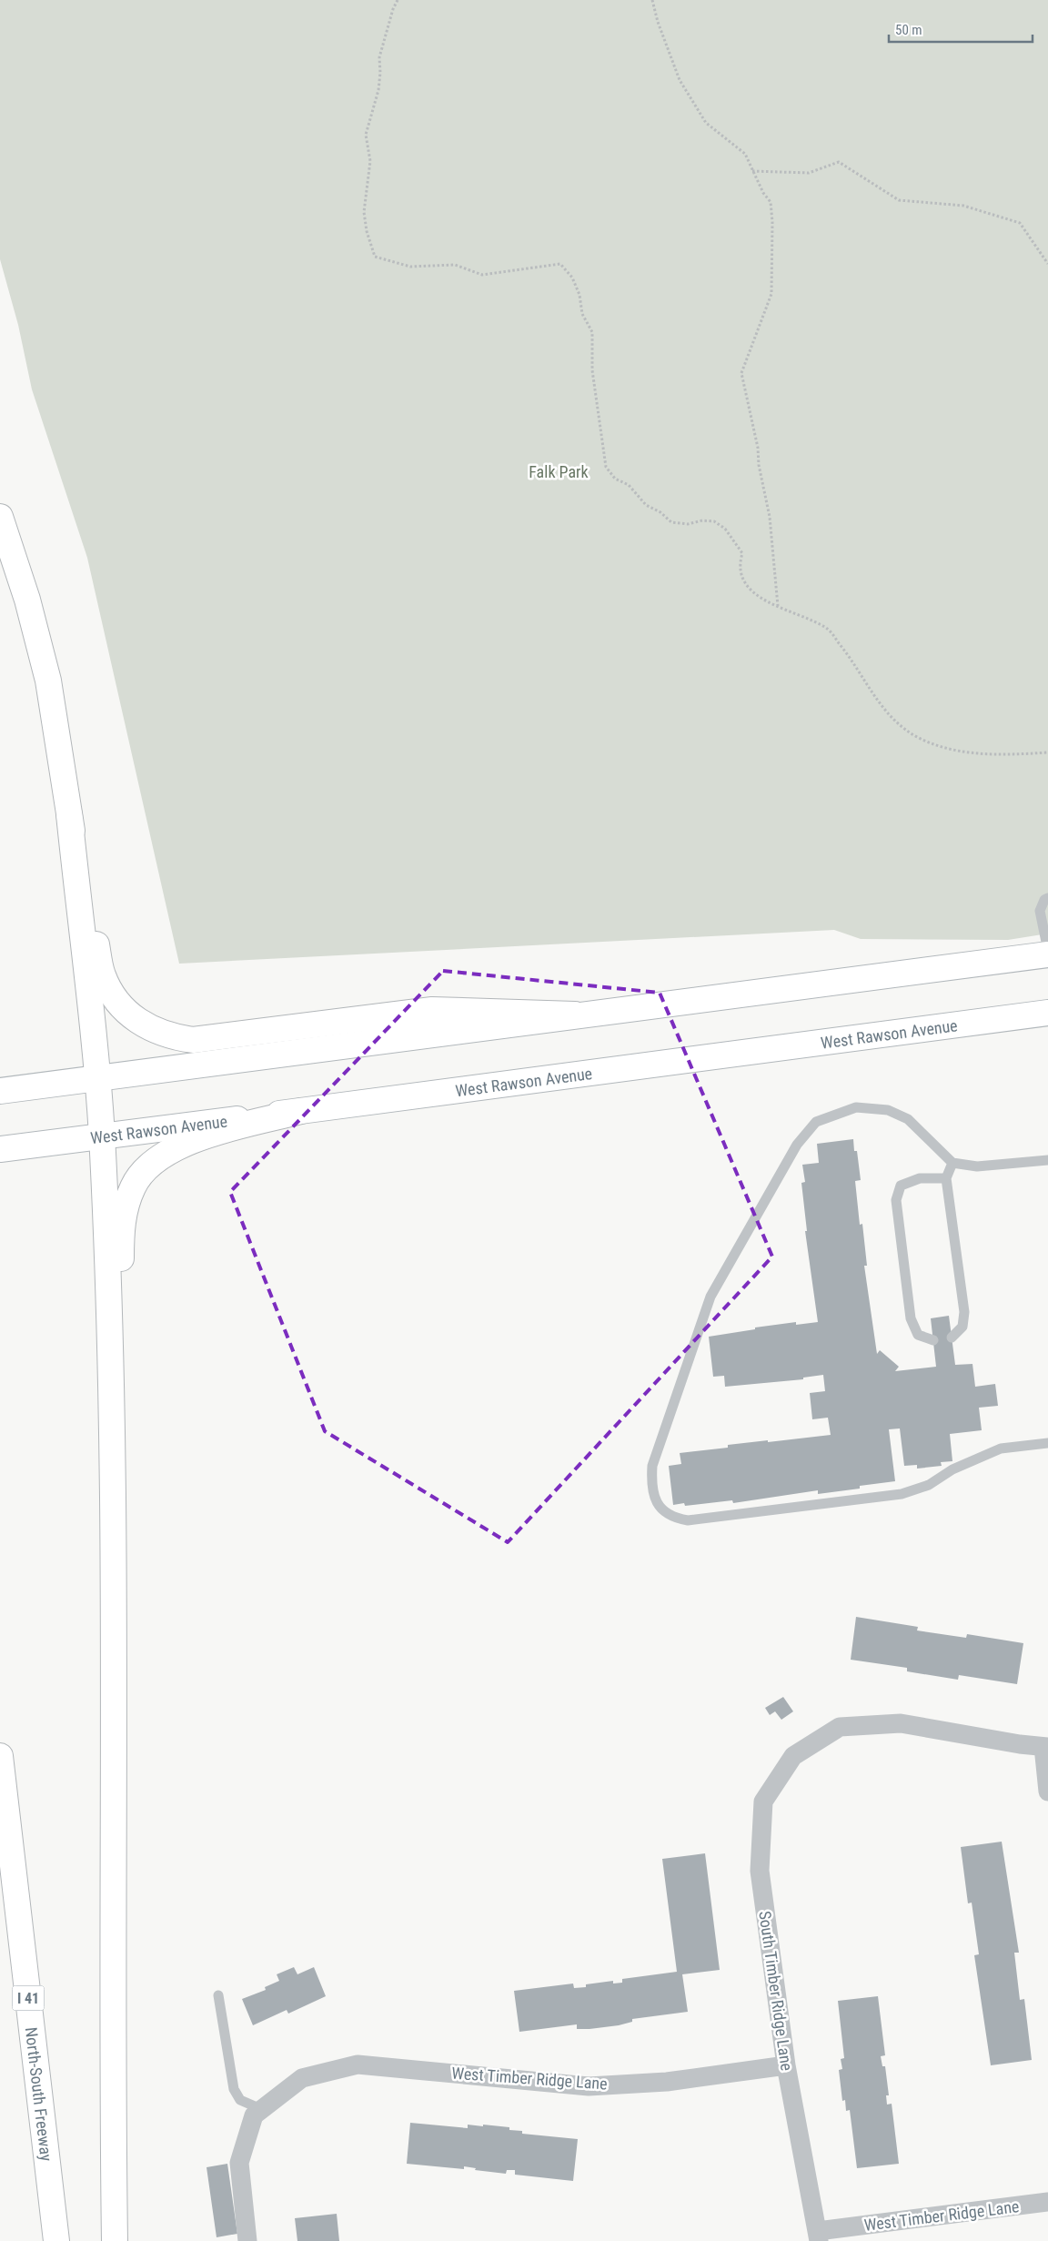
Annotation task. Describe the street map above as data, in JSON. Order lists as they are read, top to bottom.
{
  "streets": {
    "main road": ["West Rawson Avenue", "I 41", "North-South Freeway"],
    "street": ["South Timber Ridge Lane", "West Timber Ridge Lane"]
  },
  "crossings": [
    ["South Timber Ridge Lane", "West Timber Ridge Lane"]
  ],
  "parks": ["Falk Park"],
  "scale_bar": "50 m"
}
